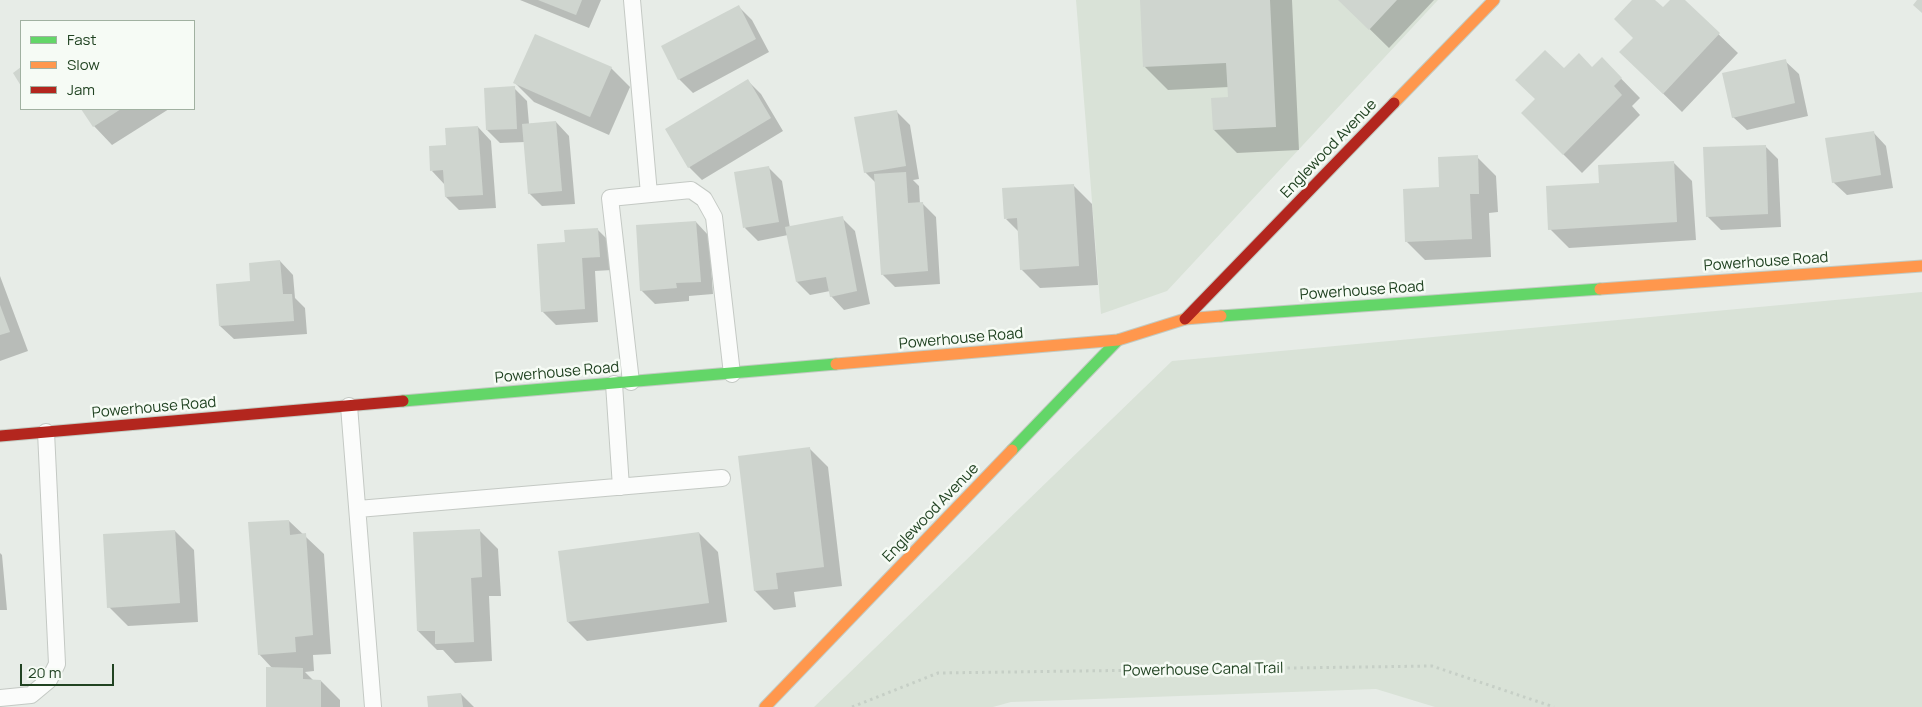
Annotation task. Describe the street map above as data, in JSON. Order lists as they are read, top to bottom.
{
  "streets": {
    "street": ["Englewood Avenue", "Powerhouse Road"],
    "path": ["Powerhouse Canal Trail"]
  },
  "crossings": [
    ["Englewood Avenue", "Powerhouse Road"]
  ],
  "legend": ["Fast", "Slow", "Jam"],
  "scale_bar": "20 m"
}
